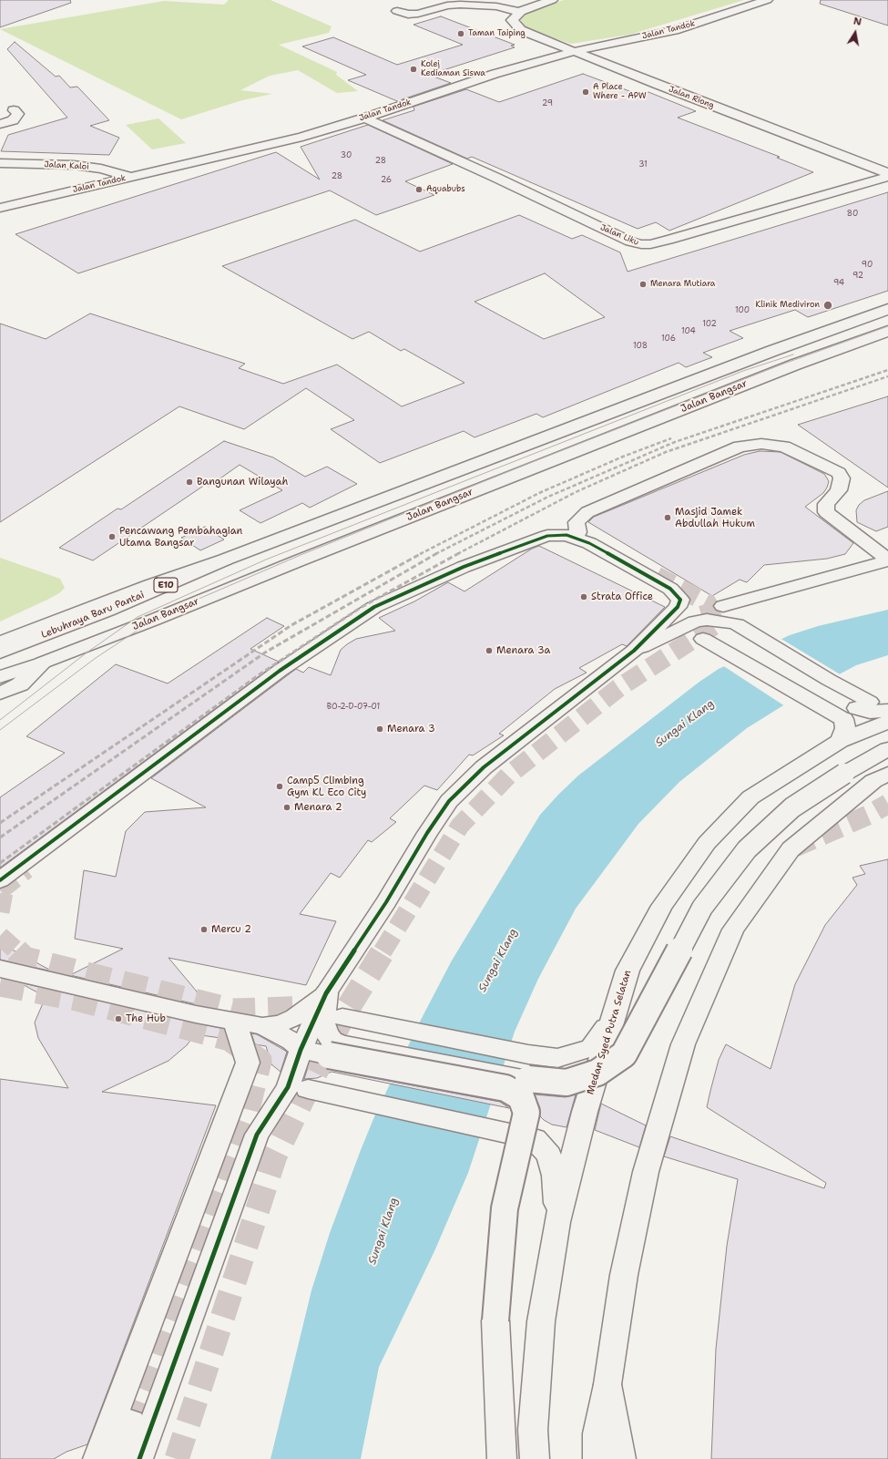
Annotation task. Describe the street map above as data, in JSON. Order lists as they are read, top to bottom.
{
  "streets": {
    "main road": [
      "Jalan Bangsar",
      "E10",
      "Lebuhraya Baru Pantai",
      "Medan Syed Putra Selatan"
    ],
    "street": [
      "Jalan Tandok",
      "Jalan Riong",
      "Jalan Kaloi",
      "Jalan Liku"
    ]
  },
  "crossings": [
    ["Jalan Tandok", "Jalan Riong"],
    ["Jalan Tandok", "Jalan Kaloi"],
    ["Jalan Tandok", "Jalan Liku"]
  ],
  "water": ["Sungai Klang"],
  "places": [
    "Taman Taiping",
    "Kolej Kediaman Siswa",
    "A Place Where - APW",
    "Aquabubs",
    "Menara Mutiara",
    "Klinik Mediviron",
    "Bangunan Wilayah",
    "Masjid Jamek Abdullah Hukum",
    "Pencawang Pembahagian Utama Bangsar",
    "Strata Office",
    "Menara 3a",
    "Menara 3",
    "Camp5 Climbing Gym KL Eco City",
    "Menara 2",
    "Mercu 2",
    "The Hub"
  ],
  "house_numbers": [
    "29",
    "30",
    "28",
    "31",
    "28",
    "26",
    "80",
    "90",
    "92",
    "94",
    "100",
    "102",
    "104",
    "106",
    "108",
    "BO-2-D-07-01"
  ],
  "north": "top"
}
